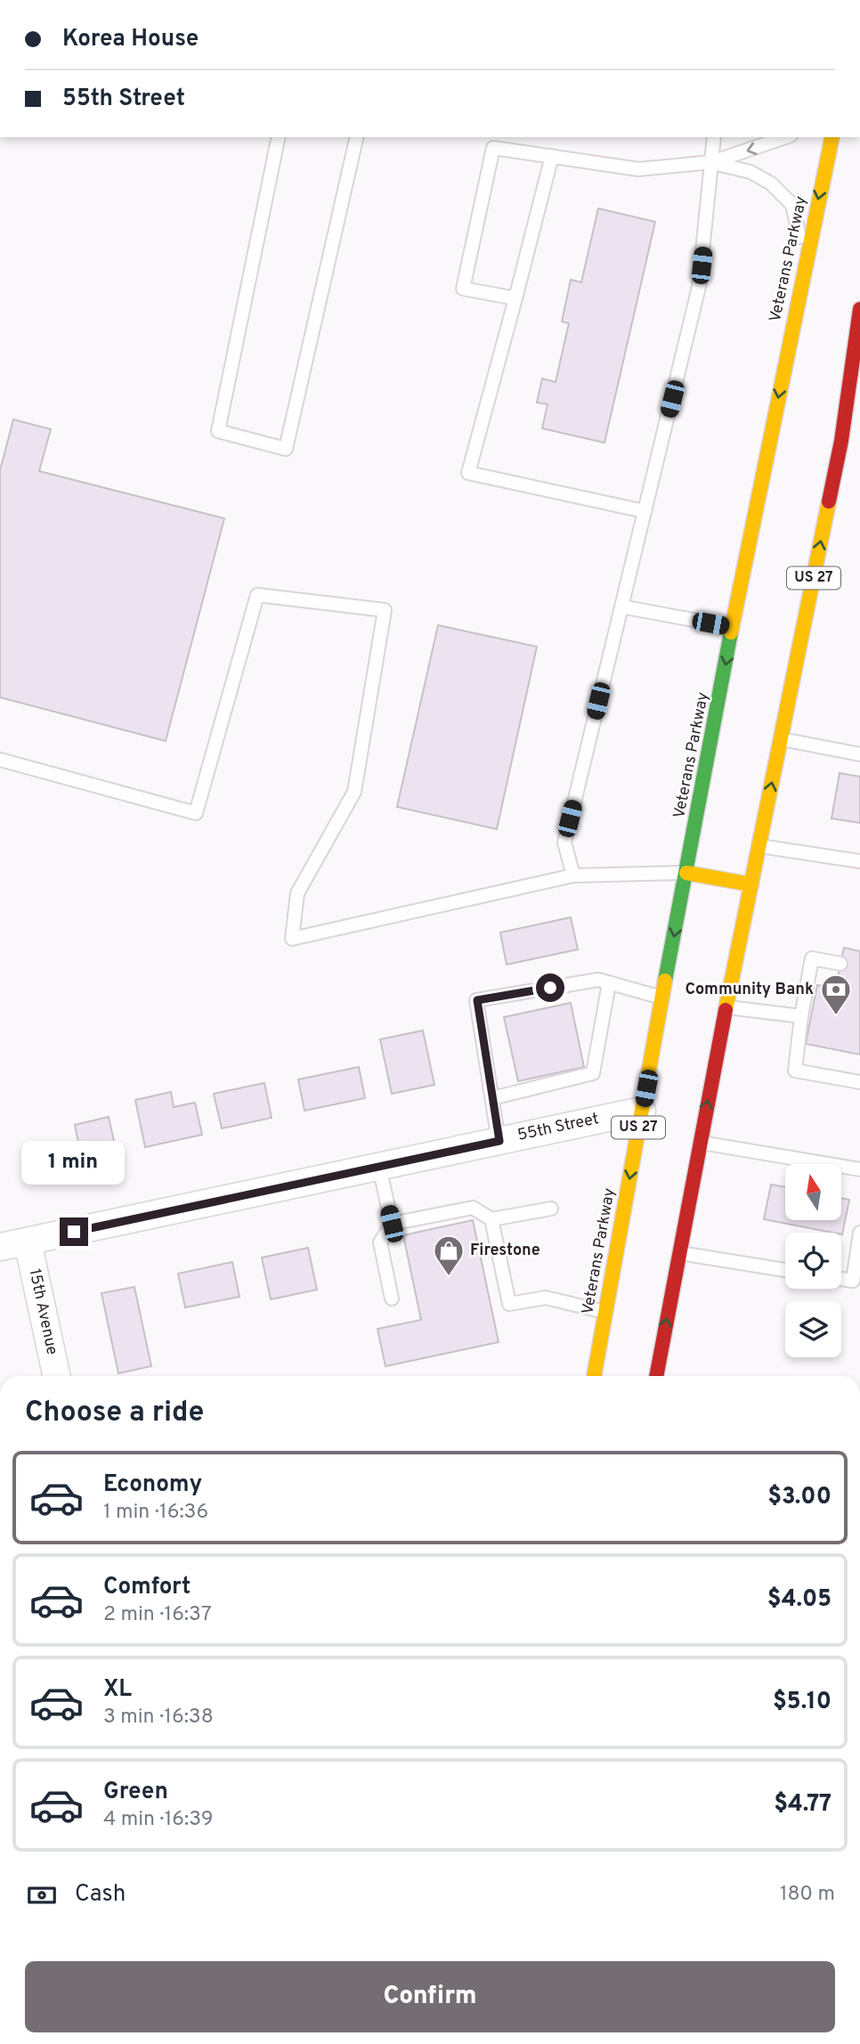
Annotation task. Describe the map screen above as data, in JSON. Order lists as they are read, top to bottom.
{
  "streets": {
    "main road": ["Veterans Parkway", "US 27"],
    "street": ["55th Street", "15th Avenue"]
  },
  "crossings": [
    ["Veterans Parkway", "55th Street"],
    ["55th Street", "15th Avenue"]
  ],
  "places": {
    "bank": ["Community Bank"],
    "shop": ["Firestone"]
  },
  "north": "top",
  "page": {
    "banner": ["Korea House", "55th Street"],
    "bubble": "1 min",
    "heading": "Choose a ride",
    "list": [
      {
        "name": "Economy",
        "note": "1 min · 16:36",
        "value": "$3.00"
      },
      {
        "name": "Comfort",
        "note": "2 min · 16:37",
        "value": "$4.05"
      },
      {
        "name": "XL",
        "note": "3 min · 16:38",
        "value": "$5.10"
      },
      {
        "name": "Green",
        "note": "4 min · 16:39",
        "value": "$4.77"
      }
    ],
    "pay": ["Cash", "180 m"],
    "buttons": "Confirm"
  }
}
